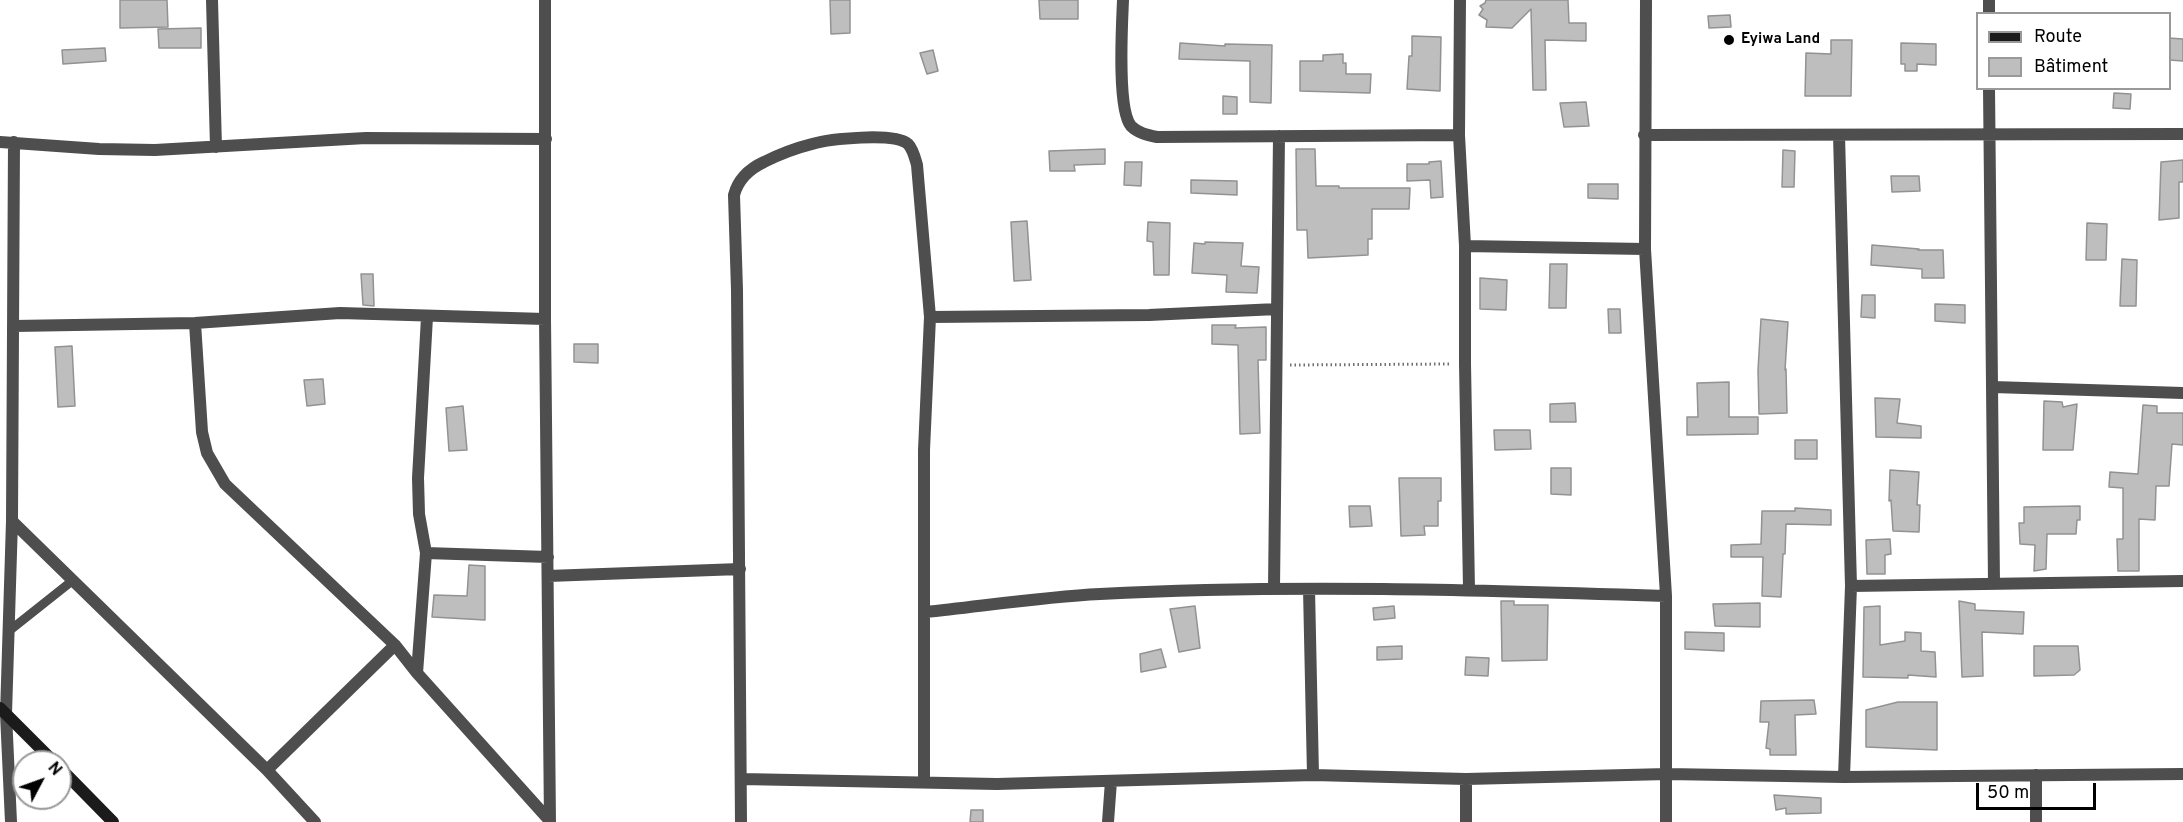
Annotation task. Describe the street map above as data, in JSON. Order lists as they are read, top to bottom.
{
  "places": ["Eyiwa Land"],
  "legend": ["Route", "Bâtiment"],
  "scale_bar": "50 m",
  "north": "top right"
}
